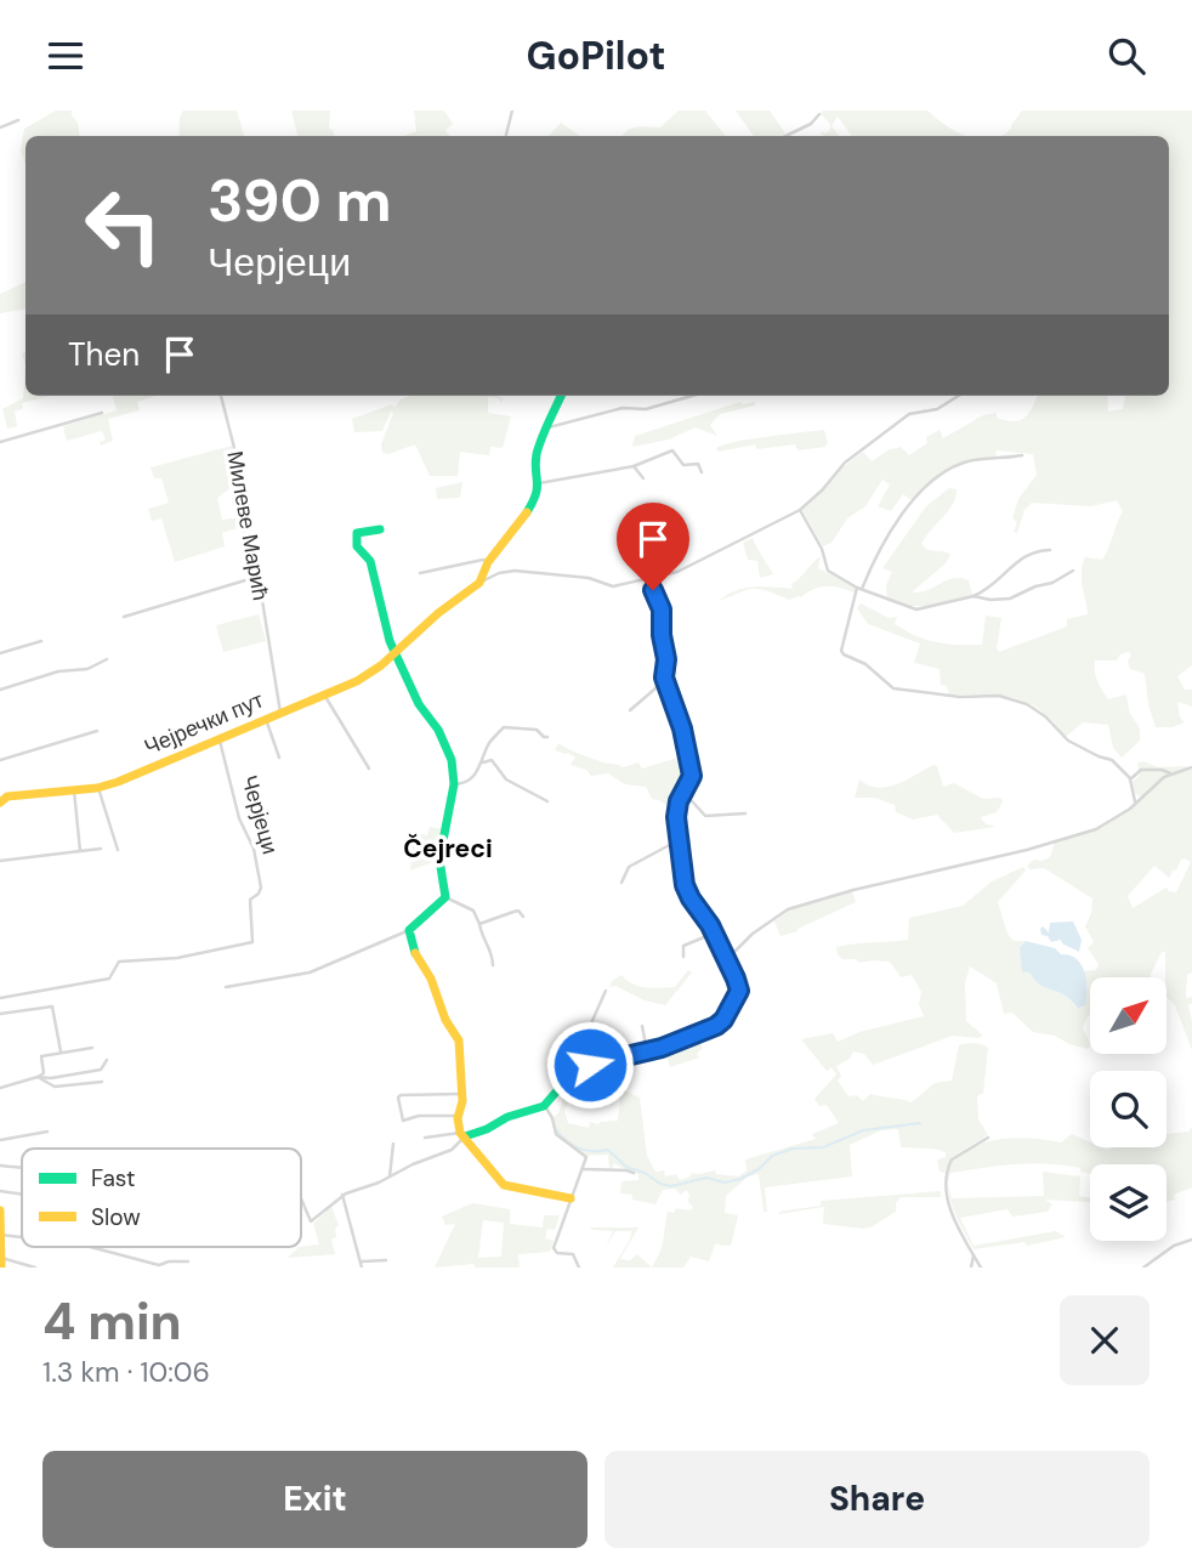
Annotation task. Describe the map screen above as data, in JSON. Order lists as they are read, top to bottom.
{
  "streets": {
    "street": ["Милеве Мaрић", "Чејречки пут", "Черјеци"]
  },
  "crossings": [
    ["Милеве Мaрић", "Чејречки пут"],
    ["Чејречки пут", "Черјеци"]
  ],
  "districts": ["Čejreci"],
  "legend": ["Fast", "Slow"],
  "north": "top right",
  "page": {
    "header": "GoPilot",
    "turn": ["390 m", "Черјеци"],
    "then": "Then",
    "heading": ["4 min", "1.3 km · 10:06"],
    "buttons": ["Exit", "Share"]
  }
}
